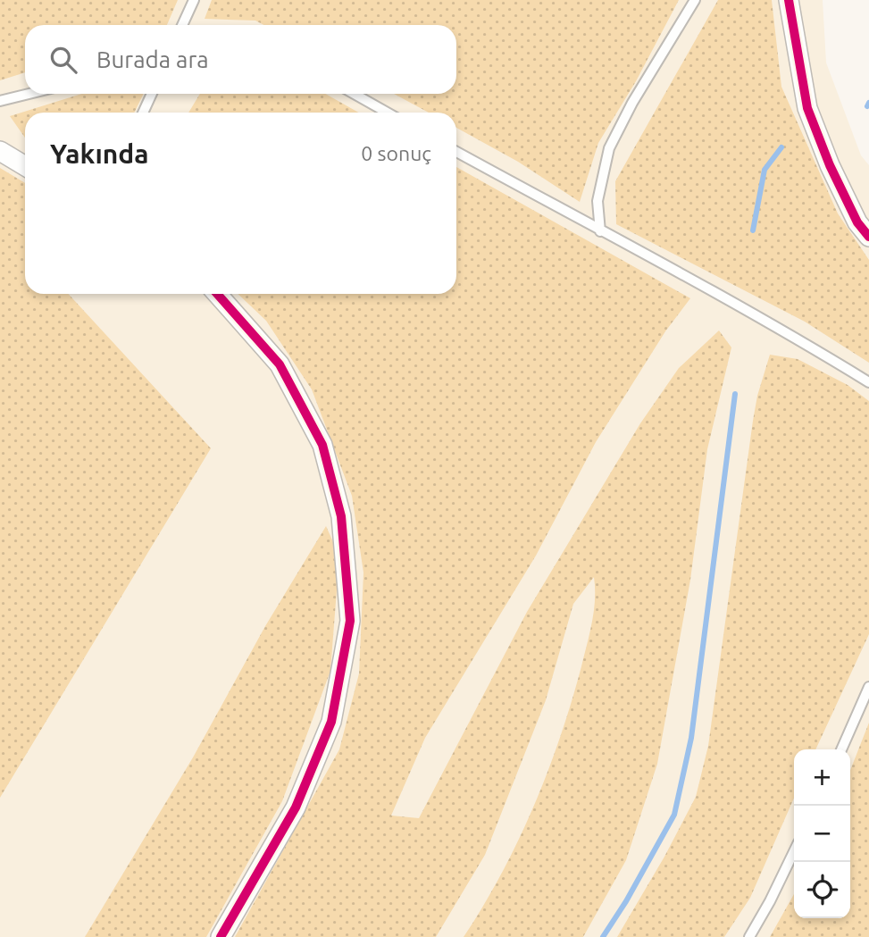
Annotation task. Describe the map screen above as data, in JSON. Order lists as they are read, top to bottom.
{
  "page": {
    "search": "Burada ara",
    "heading": ["Yakında", "0 sonuç"],
    "map_buttons": ["+", "−"]
  }
}
